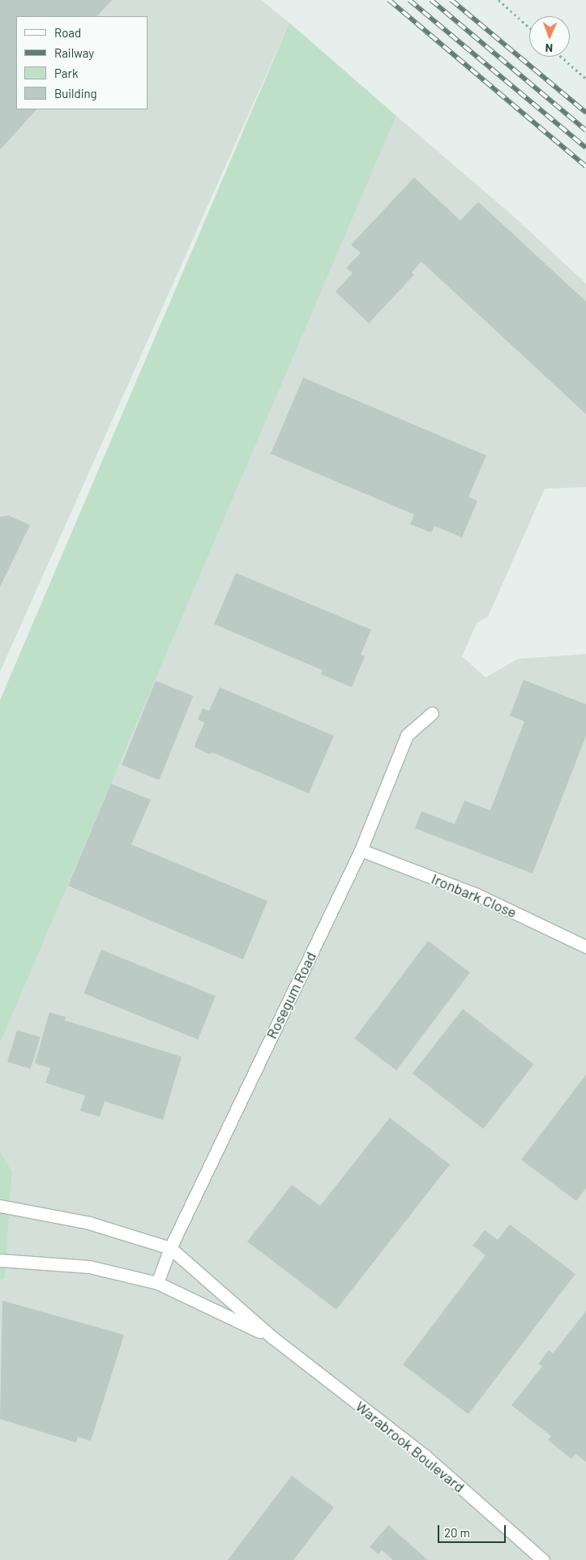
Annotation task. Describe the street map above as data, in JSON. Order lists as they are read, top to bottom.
{
  "streets": {
    "street": ["Ironbark Close", "Rosegum Road", "Warabrook Boulevard"]
  },
  "crossings": [
    ["Ironbark Close", "Rosegum Road"],
    ["Rosegum Road", "Warabrook Boulevard"]
  ],
  "legend": [
    "Road",
    "Railway",
    "Park",
    "Building"
  ],
  "scale_bar": "20 m",
  "north": "bottom"
}
